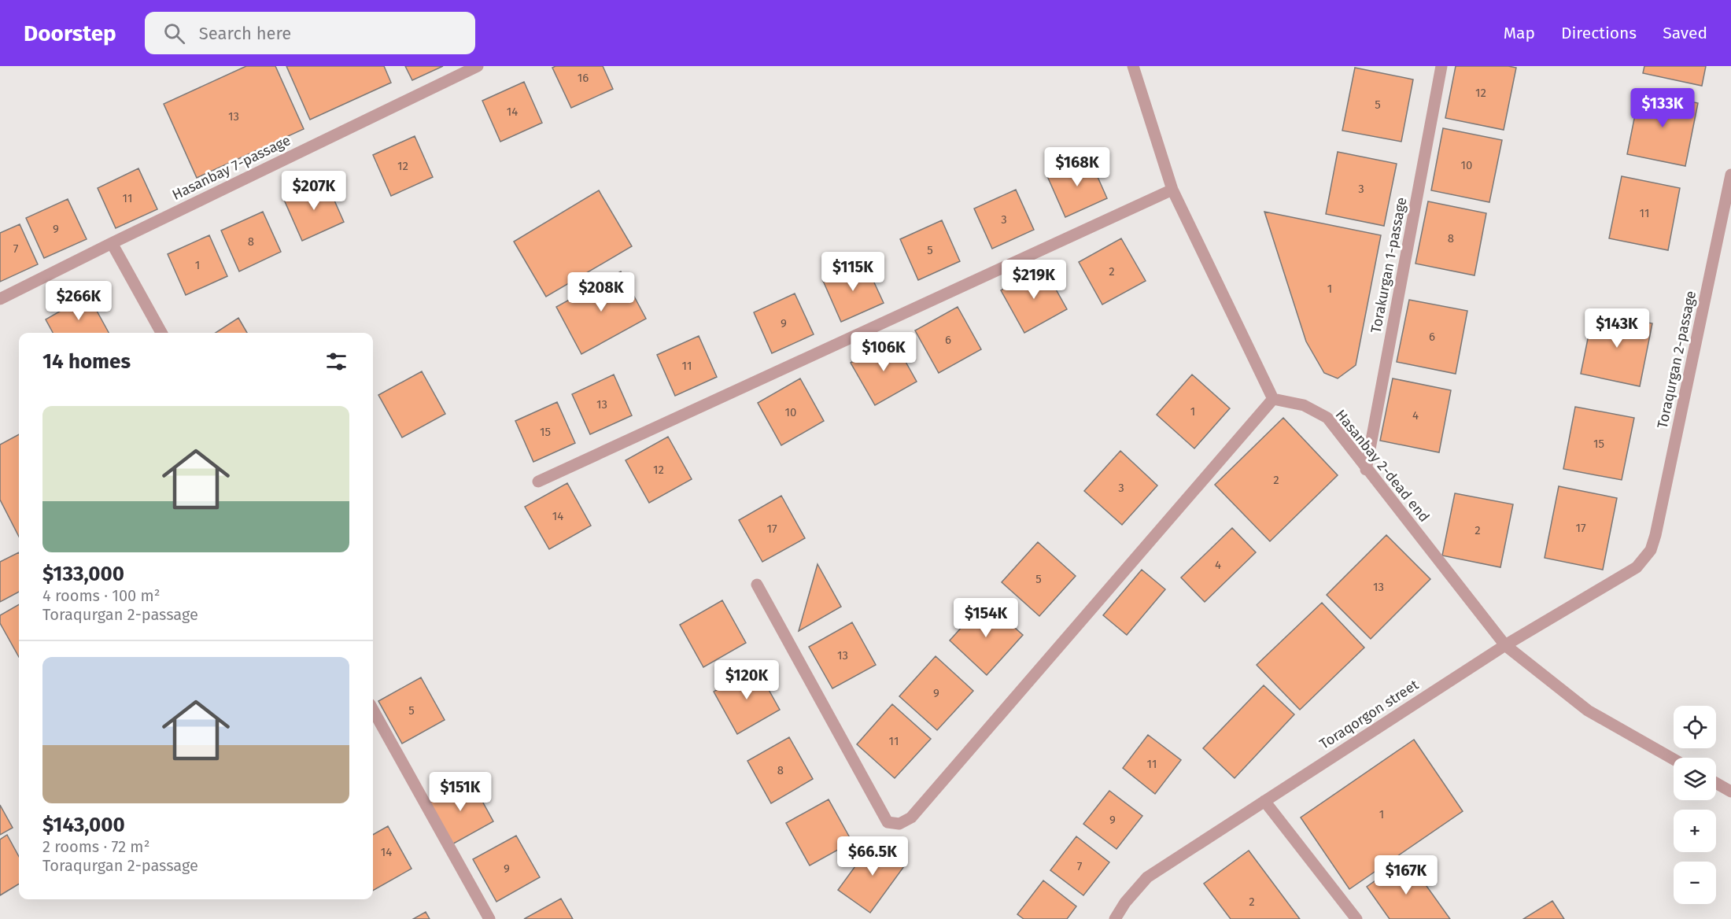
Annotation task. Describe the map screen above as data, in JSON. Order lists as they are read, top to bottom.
{
  "streets": {
    "street": [
      "Hasanbay 7-passage",
      "Torakurgan 1-passage",
      "Toraqurgan 2-passage",
      "Hasanbay 2-dead end",
      "Toraqorgon street"
    ]
  },
  "crossings": [
    ["Torakurgan 1-passage", "Hasanbay 2-dead end"],
    ["Toraqurgan 2-passage", "Toraqorgon street"],
    ["Hasanbay 2-dead end", "Toraqorgon street"]
  ],
  "house_numbers": [
    "16",
    "12",
    "5",
    "14",
    "13",
    "10",
    "12",
    "3",
    "11",
    "11",
    "3",
    "9",
    "8",
    "8",
    "7",
    "5",
    "1",
    "2",
    "1",
    "9",
    "6",
    "6",
    "11",
    "13",
    "1",
    "10",
    "4",
    "15",
    "15",
    "12",
    "2",
    "3",
    "14",
    "17",
    "17",
    "2",
    "4",
    "5",
    "13",
    "13",
    "9",
    "5",
    "11",
    "11",
    "8",
    "1",
    "9",
    "14",
    "7",
    "9",
    "2"
  ],
  "page": {
    "header": "Doorstep",
    "search": "Search here",
    "nav": ["Map", "Directions", "Saved"],
    "price": [
      "$133K",
      "$168K",
      "$207K",
      "$115K",
      "$219K",
      "$208K",
      "$266K",
      "$143K",
      "$106K",
      "$154K",
      "$120K",
      "$151K",
      "$66.5K",
      "$167K"
    ],
    "heading": "14 homes",
    "list": [
      {
        "name": "$133,000",
        "note": "4 rooms · 100 m² · Toraqurgan 2-passage"
      },
      {
        "name": "$143,000",
        "note": "2 rooms · 72 m² · Toraqurgan 2-passage"
      }
    ],
    "map_buttons": ["+", "−"]
  }
}
